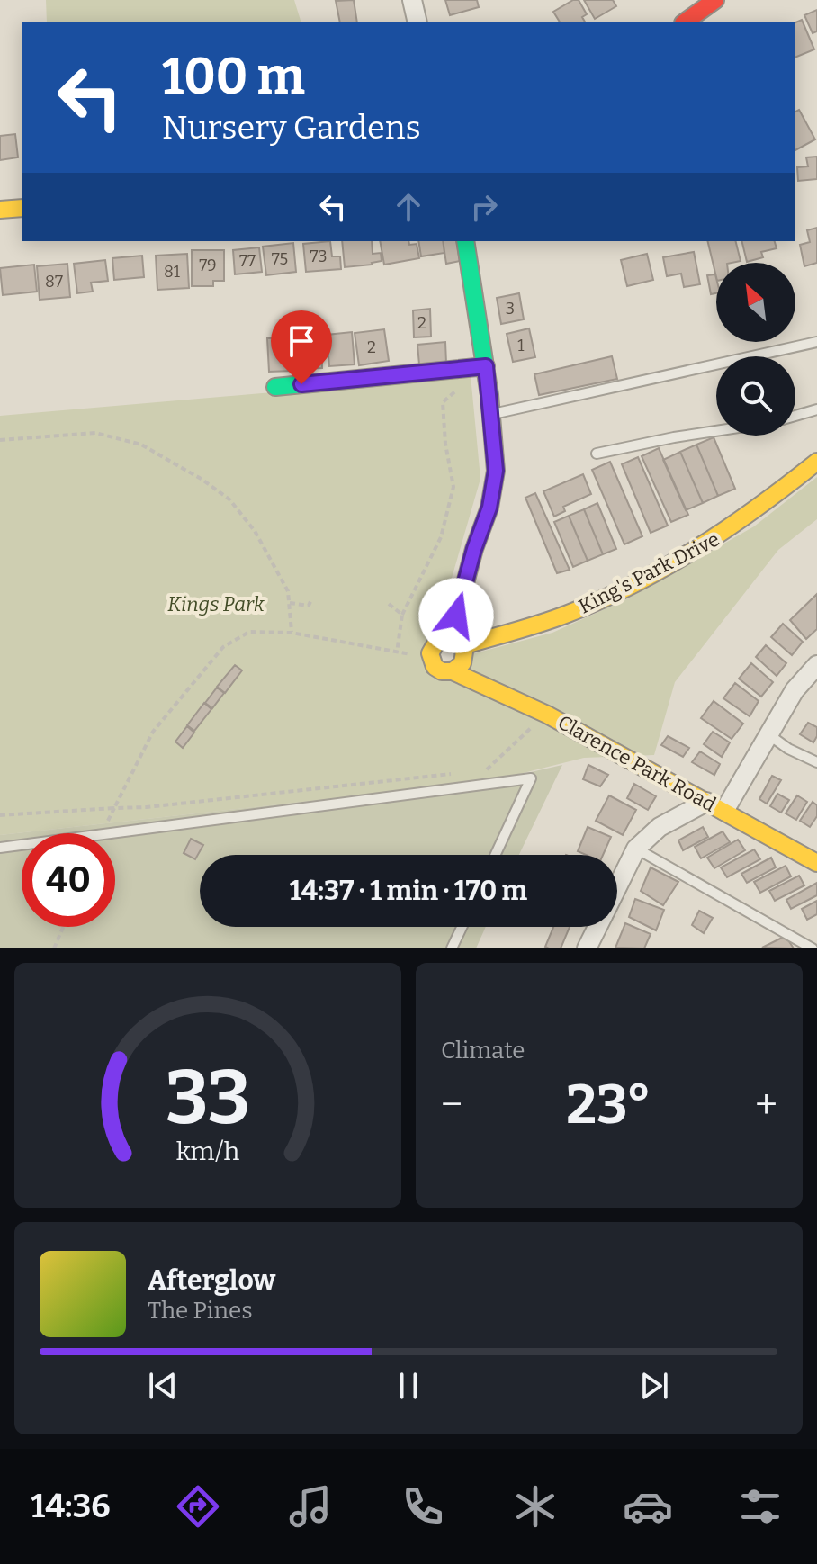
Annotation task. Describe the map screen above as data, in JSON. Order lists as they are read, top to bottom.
{
  "streets": {
    "street": ["King's Park Drive", "Clarence Park Road"]
  },
  "crossings": [
    ["King's Park Drive", "Clarence Park Road"]
  ],
  "parks": ["Kings Park"],
  "house_numbers": [
    "73",
    "75",
    "77",
    "79",
    "81",
    "87",
    "3",
    "2",
    "1",
    "2"
  ],
  "north": "top left",
  "page": {
    "turn": ["100 m", "Nursery Gardens"],
    "limit": "40",
    "trip": "14:37 · 1 min · 170 m",
    "tile": "Climate",
    "heat": ["−", "23°", "+"],
    "song": ["Afterglow", "The Pines"],
    "tabs": "14:36",
    "gauge": ["33", "km/h"]
  }
}
